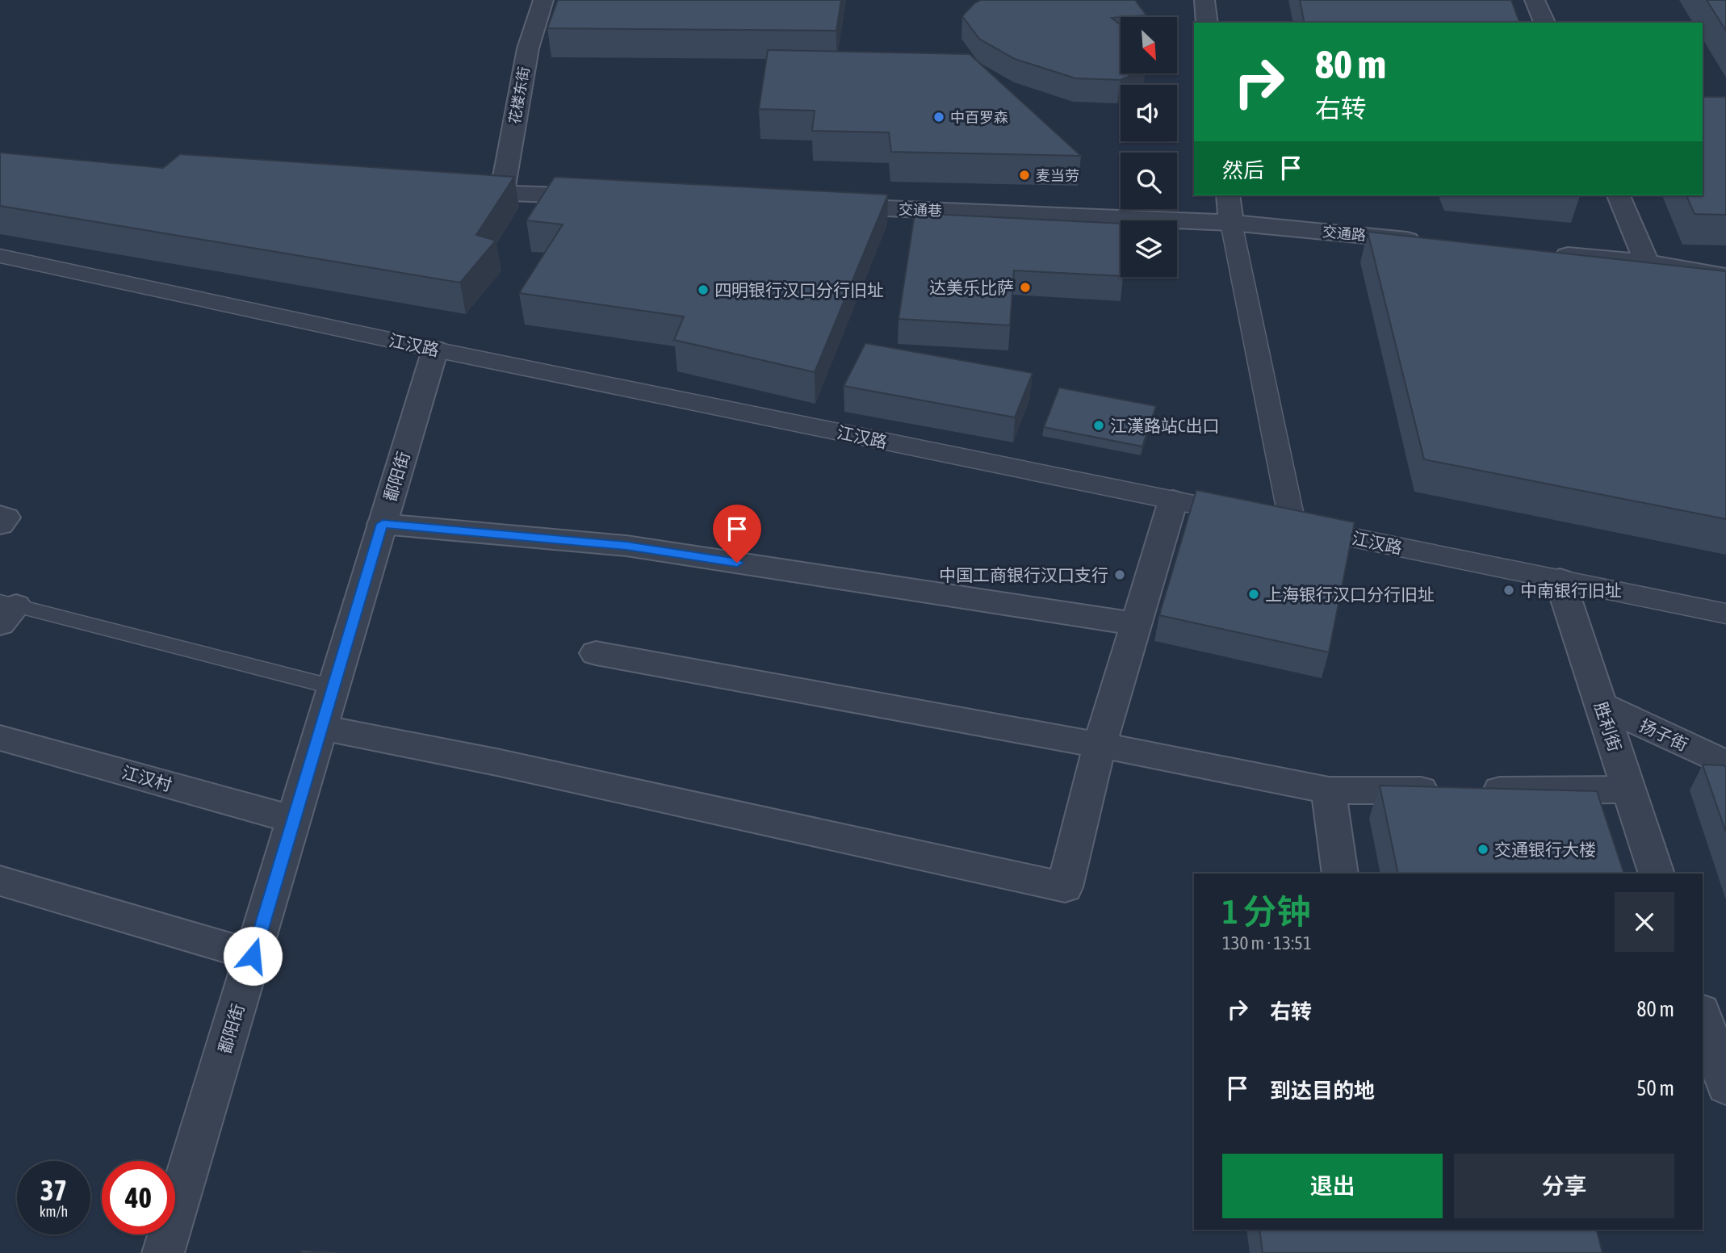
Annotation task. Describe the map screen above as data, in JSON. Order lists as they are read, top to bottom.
{
  "streets": {
    "street": [
      "花楼东街",
      "交通巷",
      "交通路",
      "江汉路",
      "鄱阳街",
      "胜利街",
      "扬子街",
      "江汉村"
    ]
  },
  "crossings": [
    ["交通巷", "交通路"],
    ["江汉路", "鄱阳街"],
    ["江汉路", "胜利街"],
    ["鄱阳街", "江汉村"],
    ["胜利街", "扬子街"]
  ],
  "places": [
    "中百罗森",
    "麦当劳",
    "达美乐比萨",
    "四明银行汉口分行旧址",
    "江漢路站C出口",
    "中国工商银行汉口支行",
    "中南银行旧址",
    "上海银行汉口分行旧址",
    "交通银行大楼"
  ],
  "north": "bottom right",
  "page": {
    "turn": ["80 m", "右转"],
    "then": "然后",
    "heading": ["1 分钟", "130 m · 13:51"],
    "list": [
      {
        "name": "右转",
        "value": "80 m"
      },
      {
        "name": "到达目的地",
        "value": "50 m"
      }
    ],
    "buttons": ["退出", "分享"],
    "speed": "37 km/h",
    "limit": "40"
  }
}
